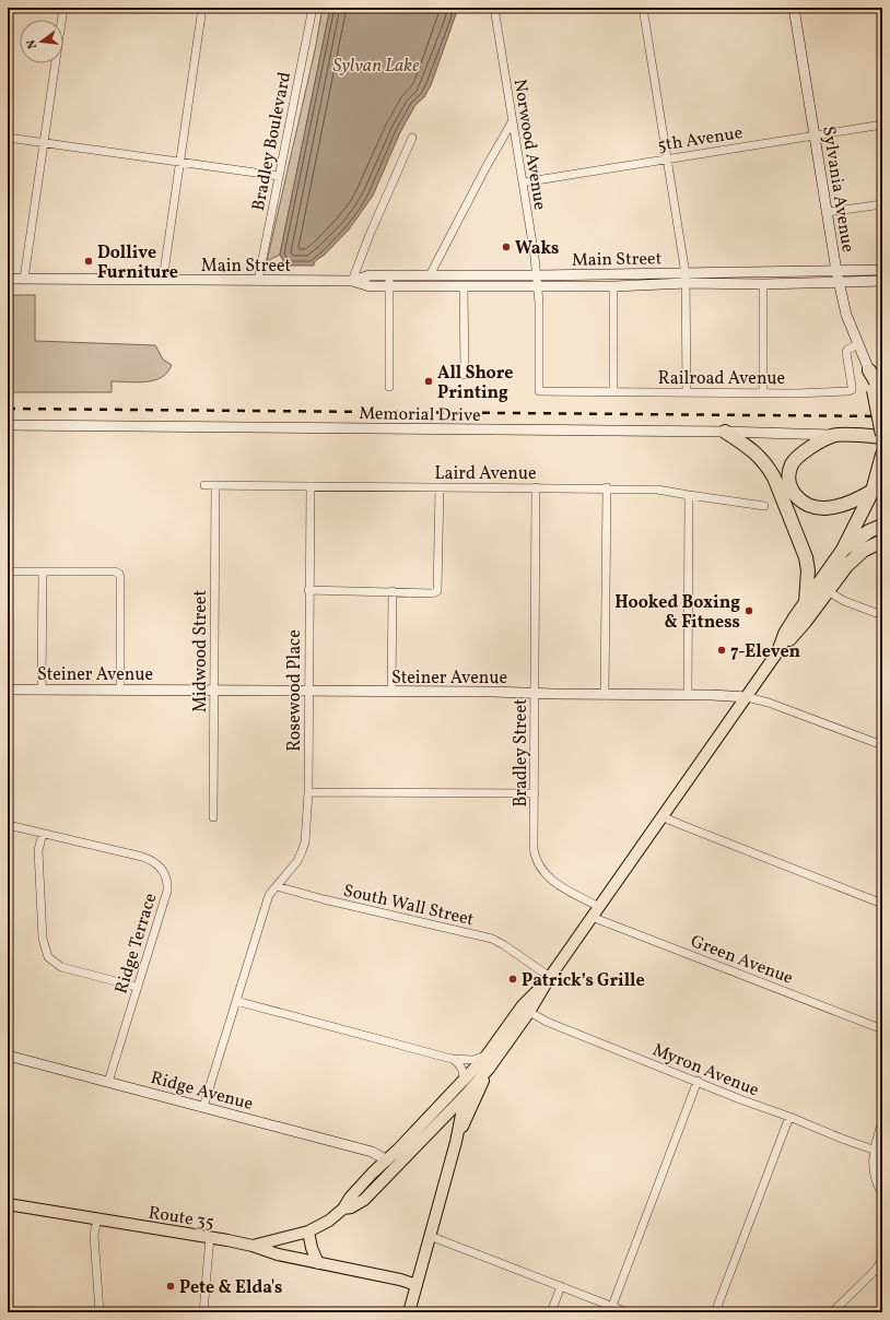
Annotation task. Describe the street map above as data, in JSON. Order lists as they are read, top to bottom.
{
  "streets": {
    "main road": ["Route 35"],
    "street": [
      "5th Avenue",
      "Bradley Boulevard",
      "Norwood Avenue",
      "Sylvania Avenue",
      "Main Street",
      "Railroad Avenue",
      "Memorial Drive",
      "Laird Avenue",
      "Midwood Street",
      "Steiner Avenue",
      "Rosewood Place",
      "Bradley Street",
      "South Wall Street",
      "Ridge Terrace",
      "Green Avenue",
      "Myron Avenue",
      "Ridge Avenue"
    ]
  },
  "crossings": [
    ["5th Avenue", "Norwood Avenue"],
    ["5th Avenue", "Sylvania Avenue"],
    ["Bradley Boulevard", "Main Street"],
    ["Norwood Avenue", "Main Street"],
    ["Norwood Avenue", "Railroad Avenue"],
    ["Sylvania Avenue", "Main Street"],
    ["Sylvania Avenue", "Railroad Avenue"],
    ["Laird Avenue", "Midwood Street"],
    ["Laird Avenue", "Rosewood Place"],
    ["Laird Avenue", "Bradley Street"],
    ["Midwood Street", "Steiner Avenue"],
    ["Steiner Avenue", "Rosewood Place"],
    ["Steiner Avenue", "Bradley Street"],
    ["Rosewood Place", "South Wall Street"],
    ["Ridge Terrace", "Ridge Avenue"]
  ],
  "water": ["Sylvan Lake"],
  "places": [
    "Waks",
    "Dollive Furniture",
    "All Shore Printing",
    "Hooked Boxing & Fitness",
    "7-Eleven",
    "Patrick’s Grille",
    "Pete & Elda's"
  ],
  "north": "left"
}
